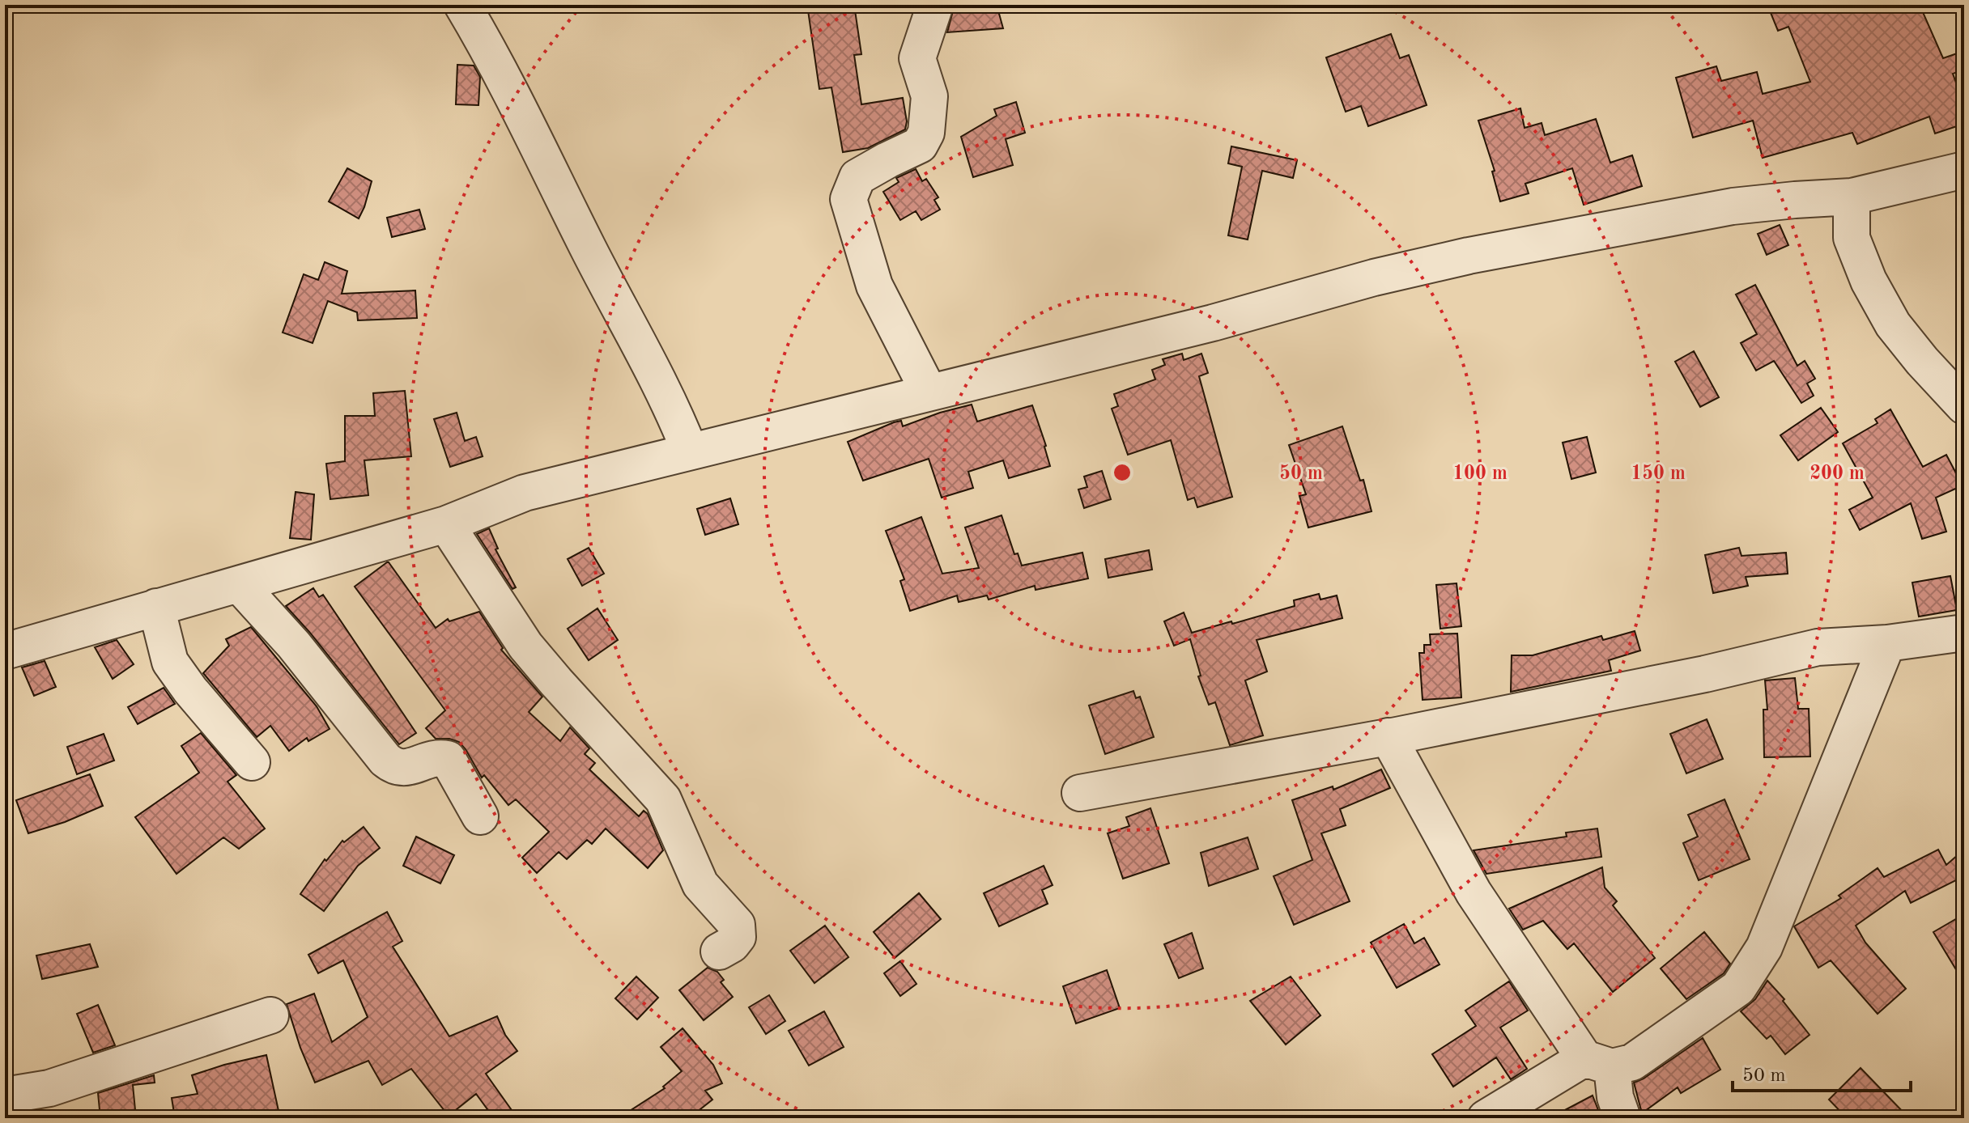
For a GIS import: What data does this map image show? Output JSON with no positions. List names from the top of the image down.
{
  "scale_bar": "50 m",
  "rings": [
    "50 m",
    "100 m",
    "150 m",
    "200 m"
  ]
}
